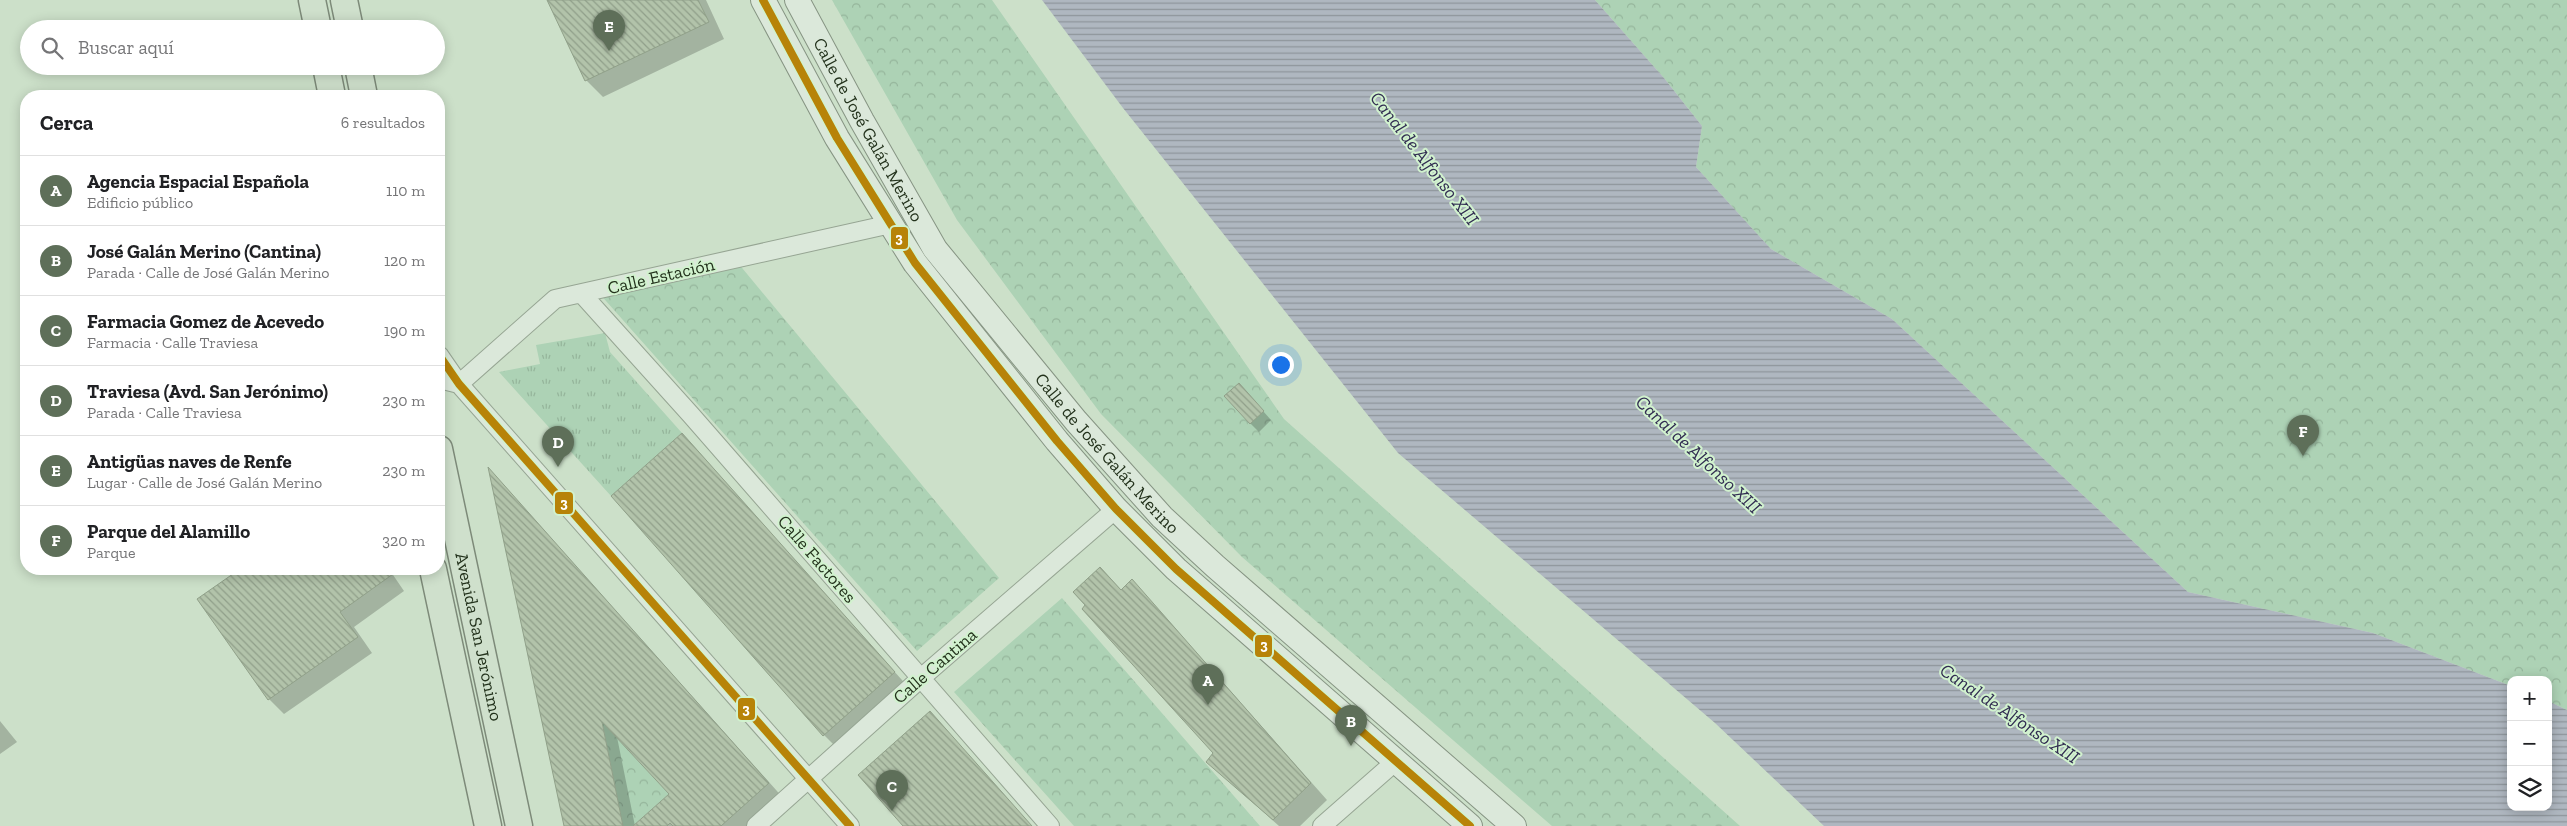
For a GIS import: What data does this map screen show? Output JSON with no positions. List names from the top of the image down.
{
  "streets": {
    "main road": ["Calle de José Galán Merino", "Avenida San Jerónimo"],
    "street": ["Calle Estación", "Calle Factores", "Calle Cantina"]
  },
  "crossings": [
    ["Calle de José Galán Merino", "Calle Estación"],
    ["Calle de José Galán Merino", "Calle Cantina"],
    ["Calle Estación", "Calle Factores"],
    ["Calle Factores", "Calle Cantina"]
  ],
  "water": ["Canal de Alfonso XIII"],
  "lines": ["transit line 3"],
  "page": {
    "pins": [
      "E",
      "F",
      "D",
      "A",
      "B",
      "C"
    ],
    "search": "Buscar aquí",
    "heading": ["Cerca", "6 resultados"],
    "list": [
      {
        "mark": "A",
        "name": "Agencia Espacial Española",
        "note": "Edificio público",
        "value": "110 m"
      },
      {
        "mark": "B",
        "name": "José Galán Merino (Cantina)",
        "note": "Parada · Calle de José Galán Merino",
        "value": "120 m"
      },
      {
        "mark": "C",
        "name": "Farmacia Gomez de Acevedo",
        "note": "Farmacia · Calle Traviesa",
        "value": "190 m"
      },
      {
        "mark": "D",
        "name": "Traviesa (Avd. San Jerónimo)",
        "note": "Parada · Calle Traviesa",
        "value": "230 m"
      },
      {
        "mark": "E",
        "name": "Antigüas naves de Renfe",
        "note": "Lugar · Calle de José Galán Merino",
        "value": "230 m"
      },
      {
        "mark": "F",
        "name": "Parque del Alamillo",
        "note": "Parque",
        "value": "320 m"
      }
    ],
    "map_buttons": ["+", "−"]
  }
}
